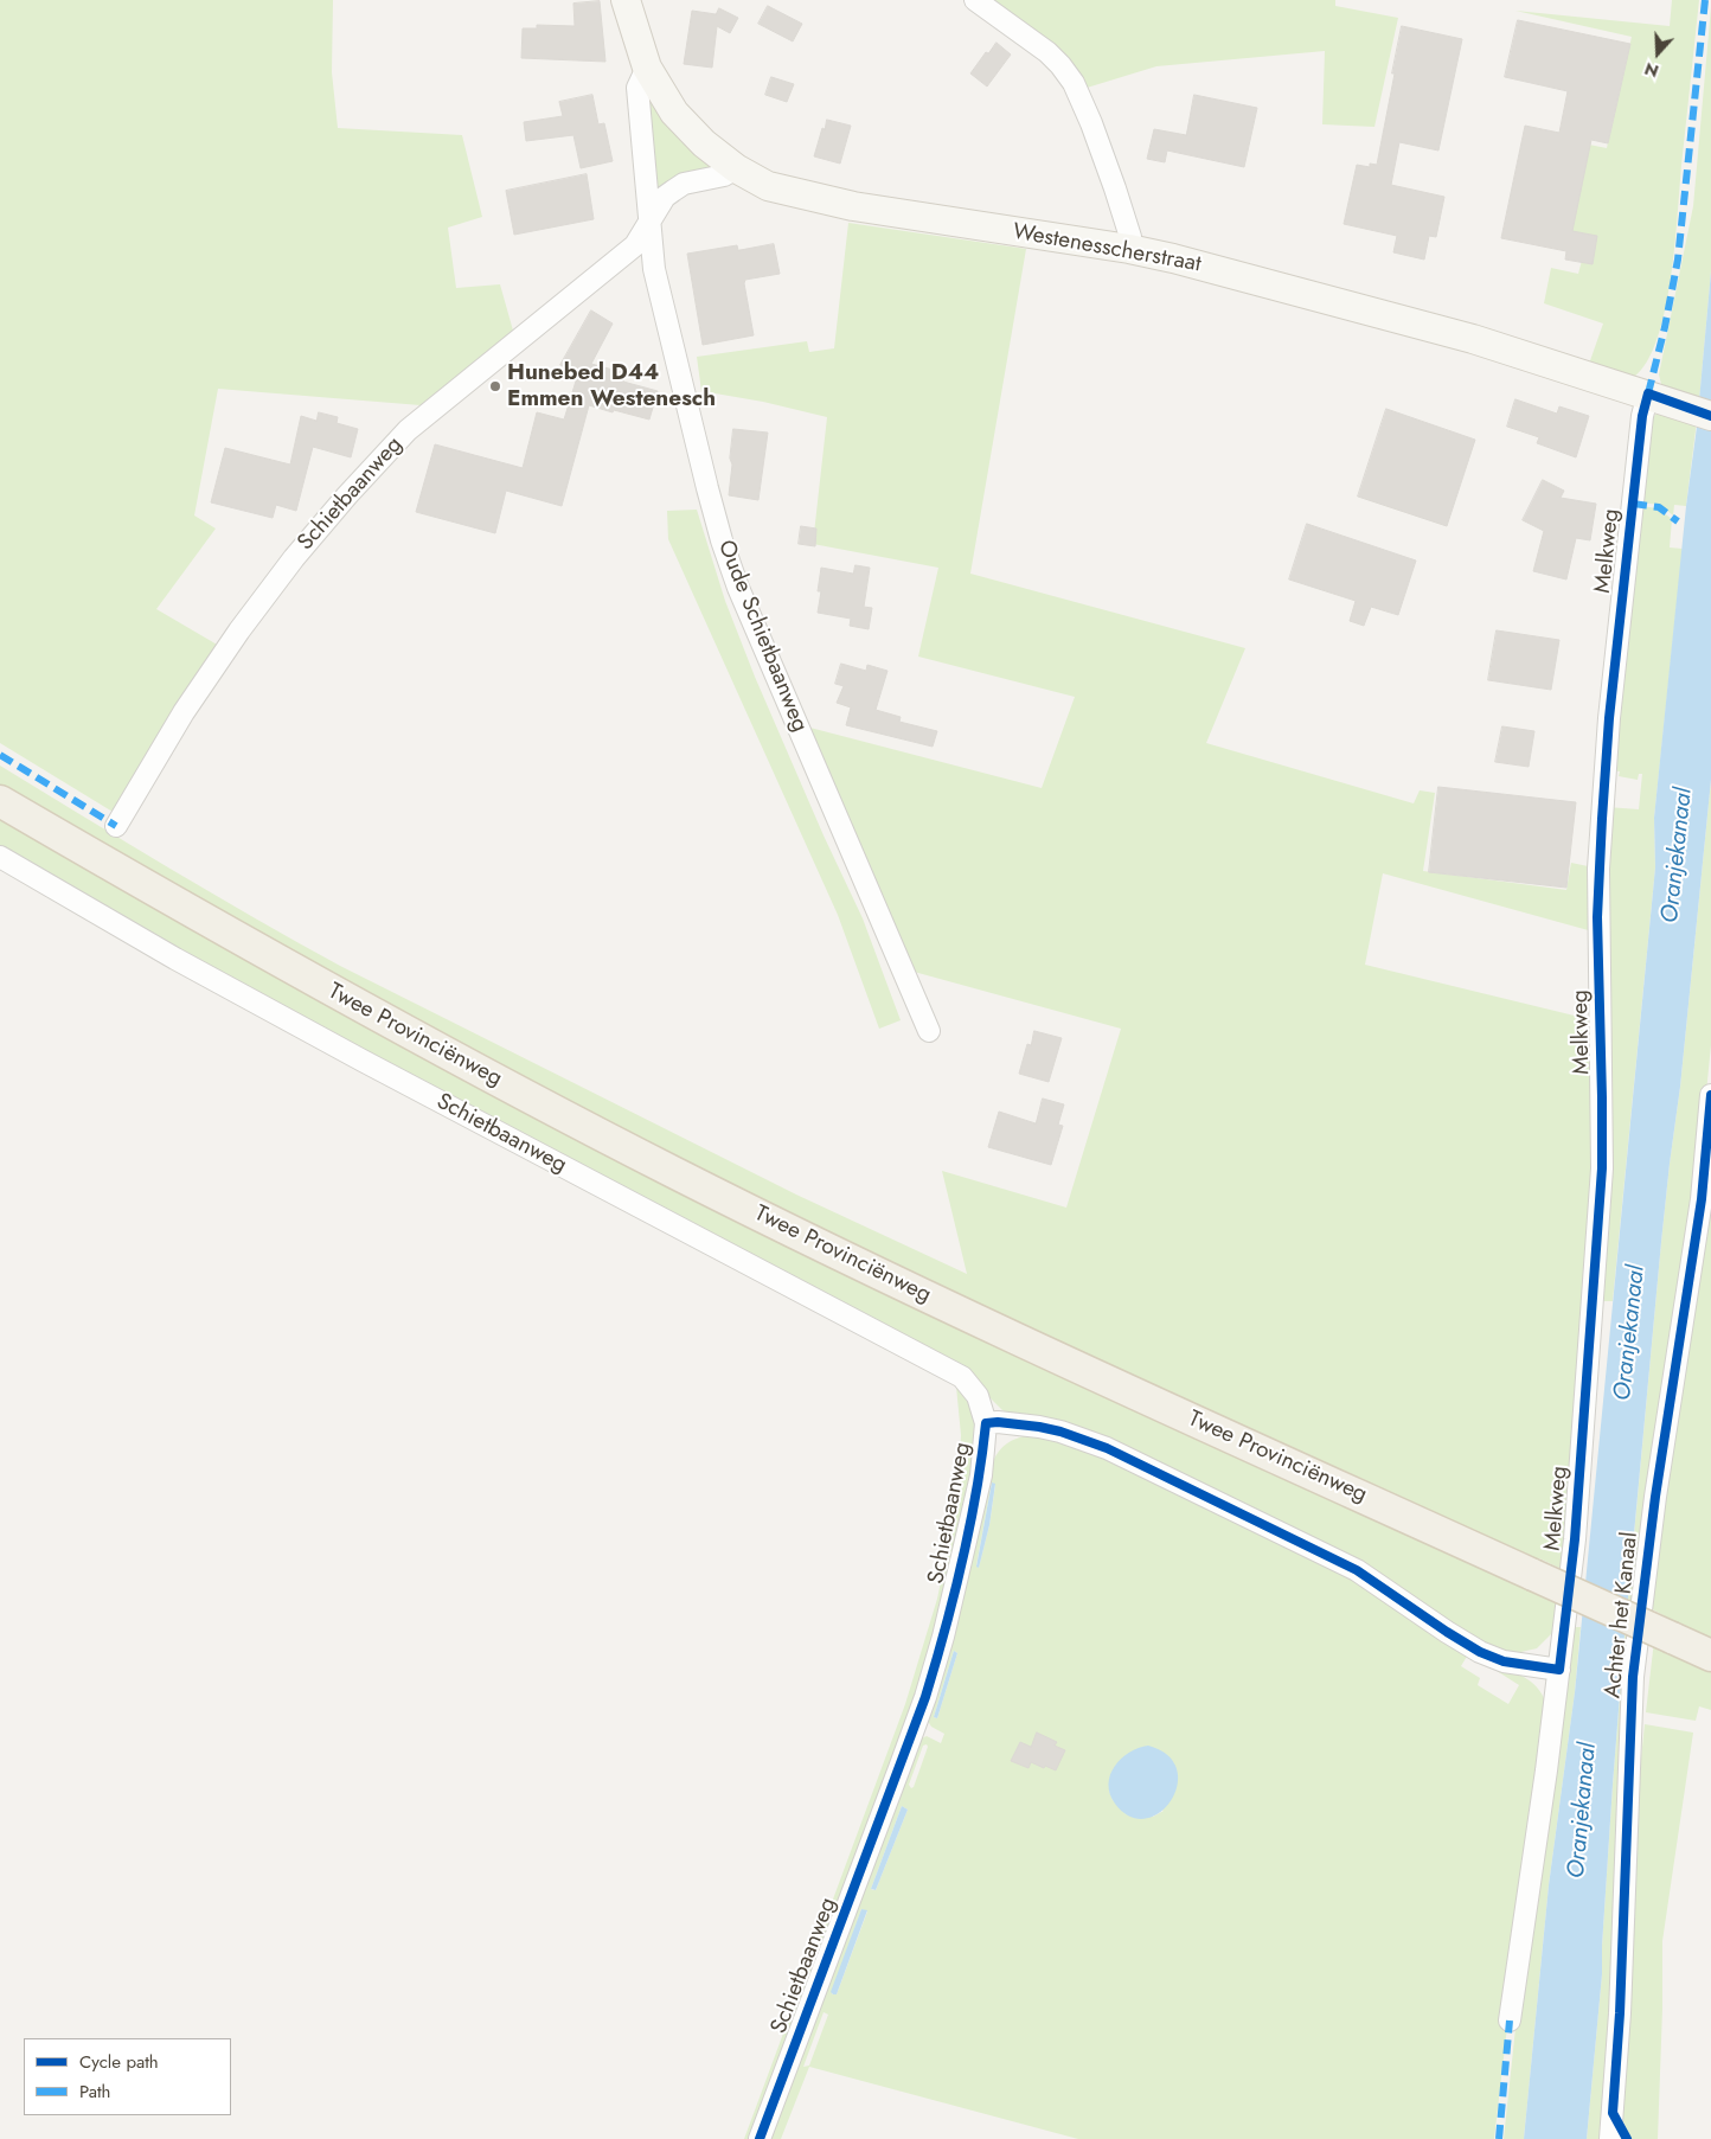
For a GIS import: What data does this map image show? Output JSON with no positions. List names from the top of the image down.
{
  "streets": {
    "main road": ["Twee Provinciënweg"],
    "street": [
      "Westenesscherstraat",
      "Schietbaanweg",
      "Melkweg",
      "Oude Schietbaanweg",
      "Achter het Kanaal"
    ]
  },
  "crossings": [
    ["Westenesscherstraat", "Melkweg"],
    ["Westenesscherstraat", "Oude Schietbaanweg"],
    ["Schietbaanweg", "Melkweg"],
    ["Schietbaanweg", "Oude Schietbaanweg"]
  ],
  "water": ["Oranjekanaal"],
  "places": ["Hunebed D44 Emmen Westenesch"],
  "legend": ["Cycle path", "Path"],
  "north": "bottom"
}
